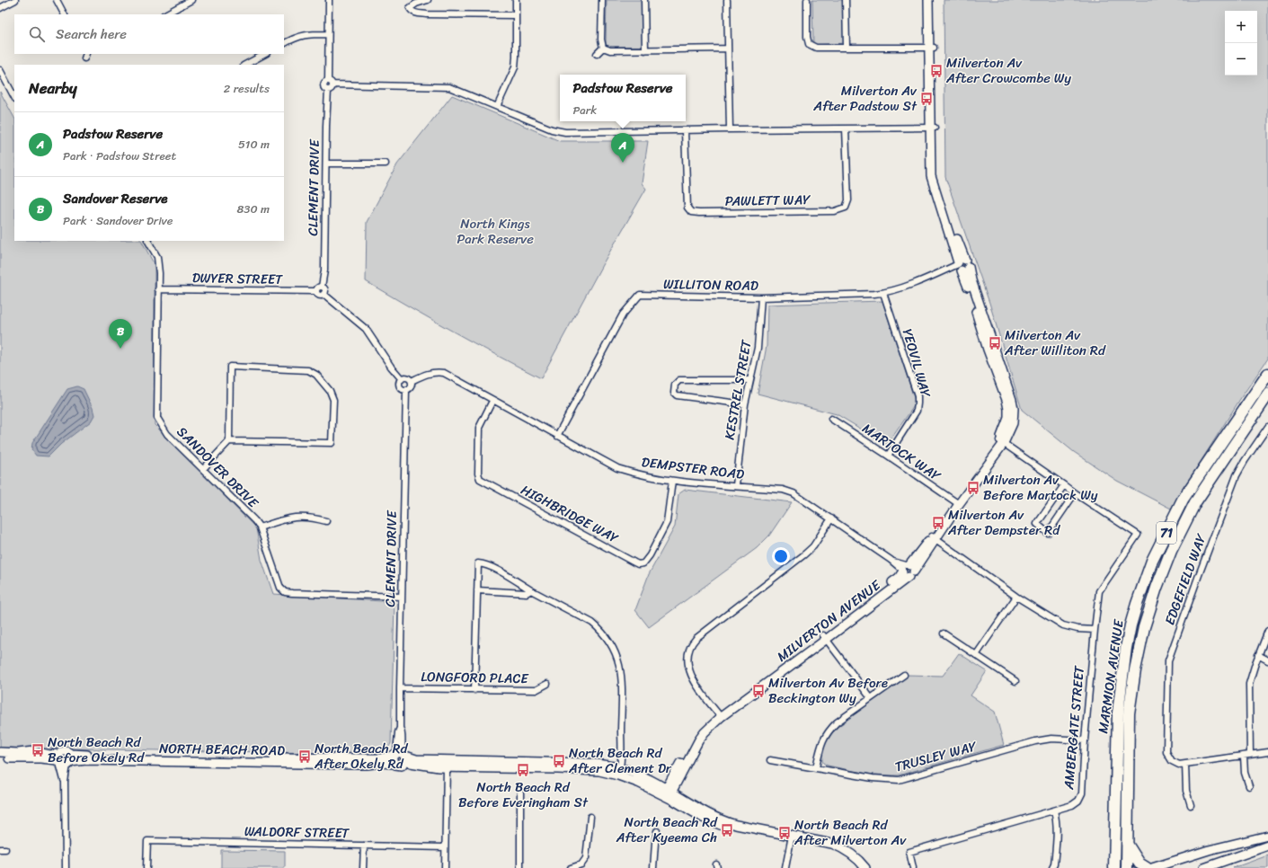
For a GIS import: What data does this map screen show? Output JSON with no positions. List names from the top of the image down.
{
  "streets": {
    "highway": ["71", "MARMION AVENUE"],
    "main road": ["MILVERTON AVENUE", "NORTH BEACH ROAD"],
    "street": [
      "CLEMENT DRIVE",
      "PAWLETT WAY",
      "DWYER STREET",
      "WILLITON ROAD",
      "YEOVIL WAY",
      "KESTREL STREET",
      "MARTOCK WAY",
      "SANDOVER DRIVE",
      "DEMPSTER ROAD",
      "HIGHBRIDGE WAY",
      "EDGEFIELD WAY",
      "LONGFORD PLACE",
      "AMBERGATE STREET",
      "TRUSLEY WAY",
      "WALDORF STREET"
    ]
  },
  "crossings": [
    ["CLEMENT DRIVE", "DWYER STREET"],
    ["CLEMENT DRIVE", "SANDOVER DRIVE"],
    ["CLEMENT DRIVE", "DEMPSTER ROAD"],
    ["CLEMENT DRIVE", "LONGFORD PLACE"],
    ["CLEMENT DRIVE", "NORTH BEACH ROAD"],
    ["DWYER STREET", "SANDOVER DRIVE"],
    ["WILLITON ROAD", "YEOVIL WAY"],
    ["WILLITON ROAD", "KESTREL STREET"],
    ["WILLITON ROAD", "DEMPSTER ROAD"],
    ["WILLITON ROAD", "MILVERTON AVENUE"],
    ["YEOVIL WAY", "MARTOCK WAY"],
    ["KESTREL STREET", "DEMPSTER ROAD"],
    ["MARTOCK WAY", "MILVERTON AVENUE"],
    ["DEMPSTER ROAD", "HIGHBRIDGE WAY"],
    ["DEMPSTER ROAD", "MILVERTON AVENUE"],
    ["MILVERTON AVENUE", "NORTH BEACH ROAD"],
    ["AMBERGATE STREET", "TRUSLEY WAY"]
  ],
  "parks": ["North Kings Park Reserve"],
  "places": {
    "bus stop": [
      "Milverton Av After Crowcombe Wy",
      "Milverton Av After Padstow St",
      "Milverton Av After Williton Rd",
      "Milverton Av Before Martock Wy",
      "Milverton Av After Dempster Rd",
      "Milverton Av Before Beckington Wy",
      "North Beach Rd Before Okely Rd",
      "North Beach Rd After Okely Rd",
      "North Beach Rd After Clement Dr",
      "North Beach Rd Before Everingham St",
      "North Beach Rd After Kyeema Ch",
      "North Beach Rd After Milverton Av"
    ]
  },
  "page": {
    "map_buttons": ["+", "−"],
    "search": "Search here",
    "heading": ["Nearby", "2 results"],
    "popup": ["Padstow Reserve", "Park"],
    "list": [
      {
        "mark": "A",
        "name": "Padstow Reserve",
        "note": "Park · Padstow Street",
        "value": "510 m"
      },
      {
        "mark": "B",
        "name": "Sandover Reserve",
        "note": "Park · Sandover Drive",
        "value": "830 m"
      }
    ],
    "pins": ["A", "B"]
  }
}
